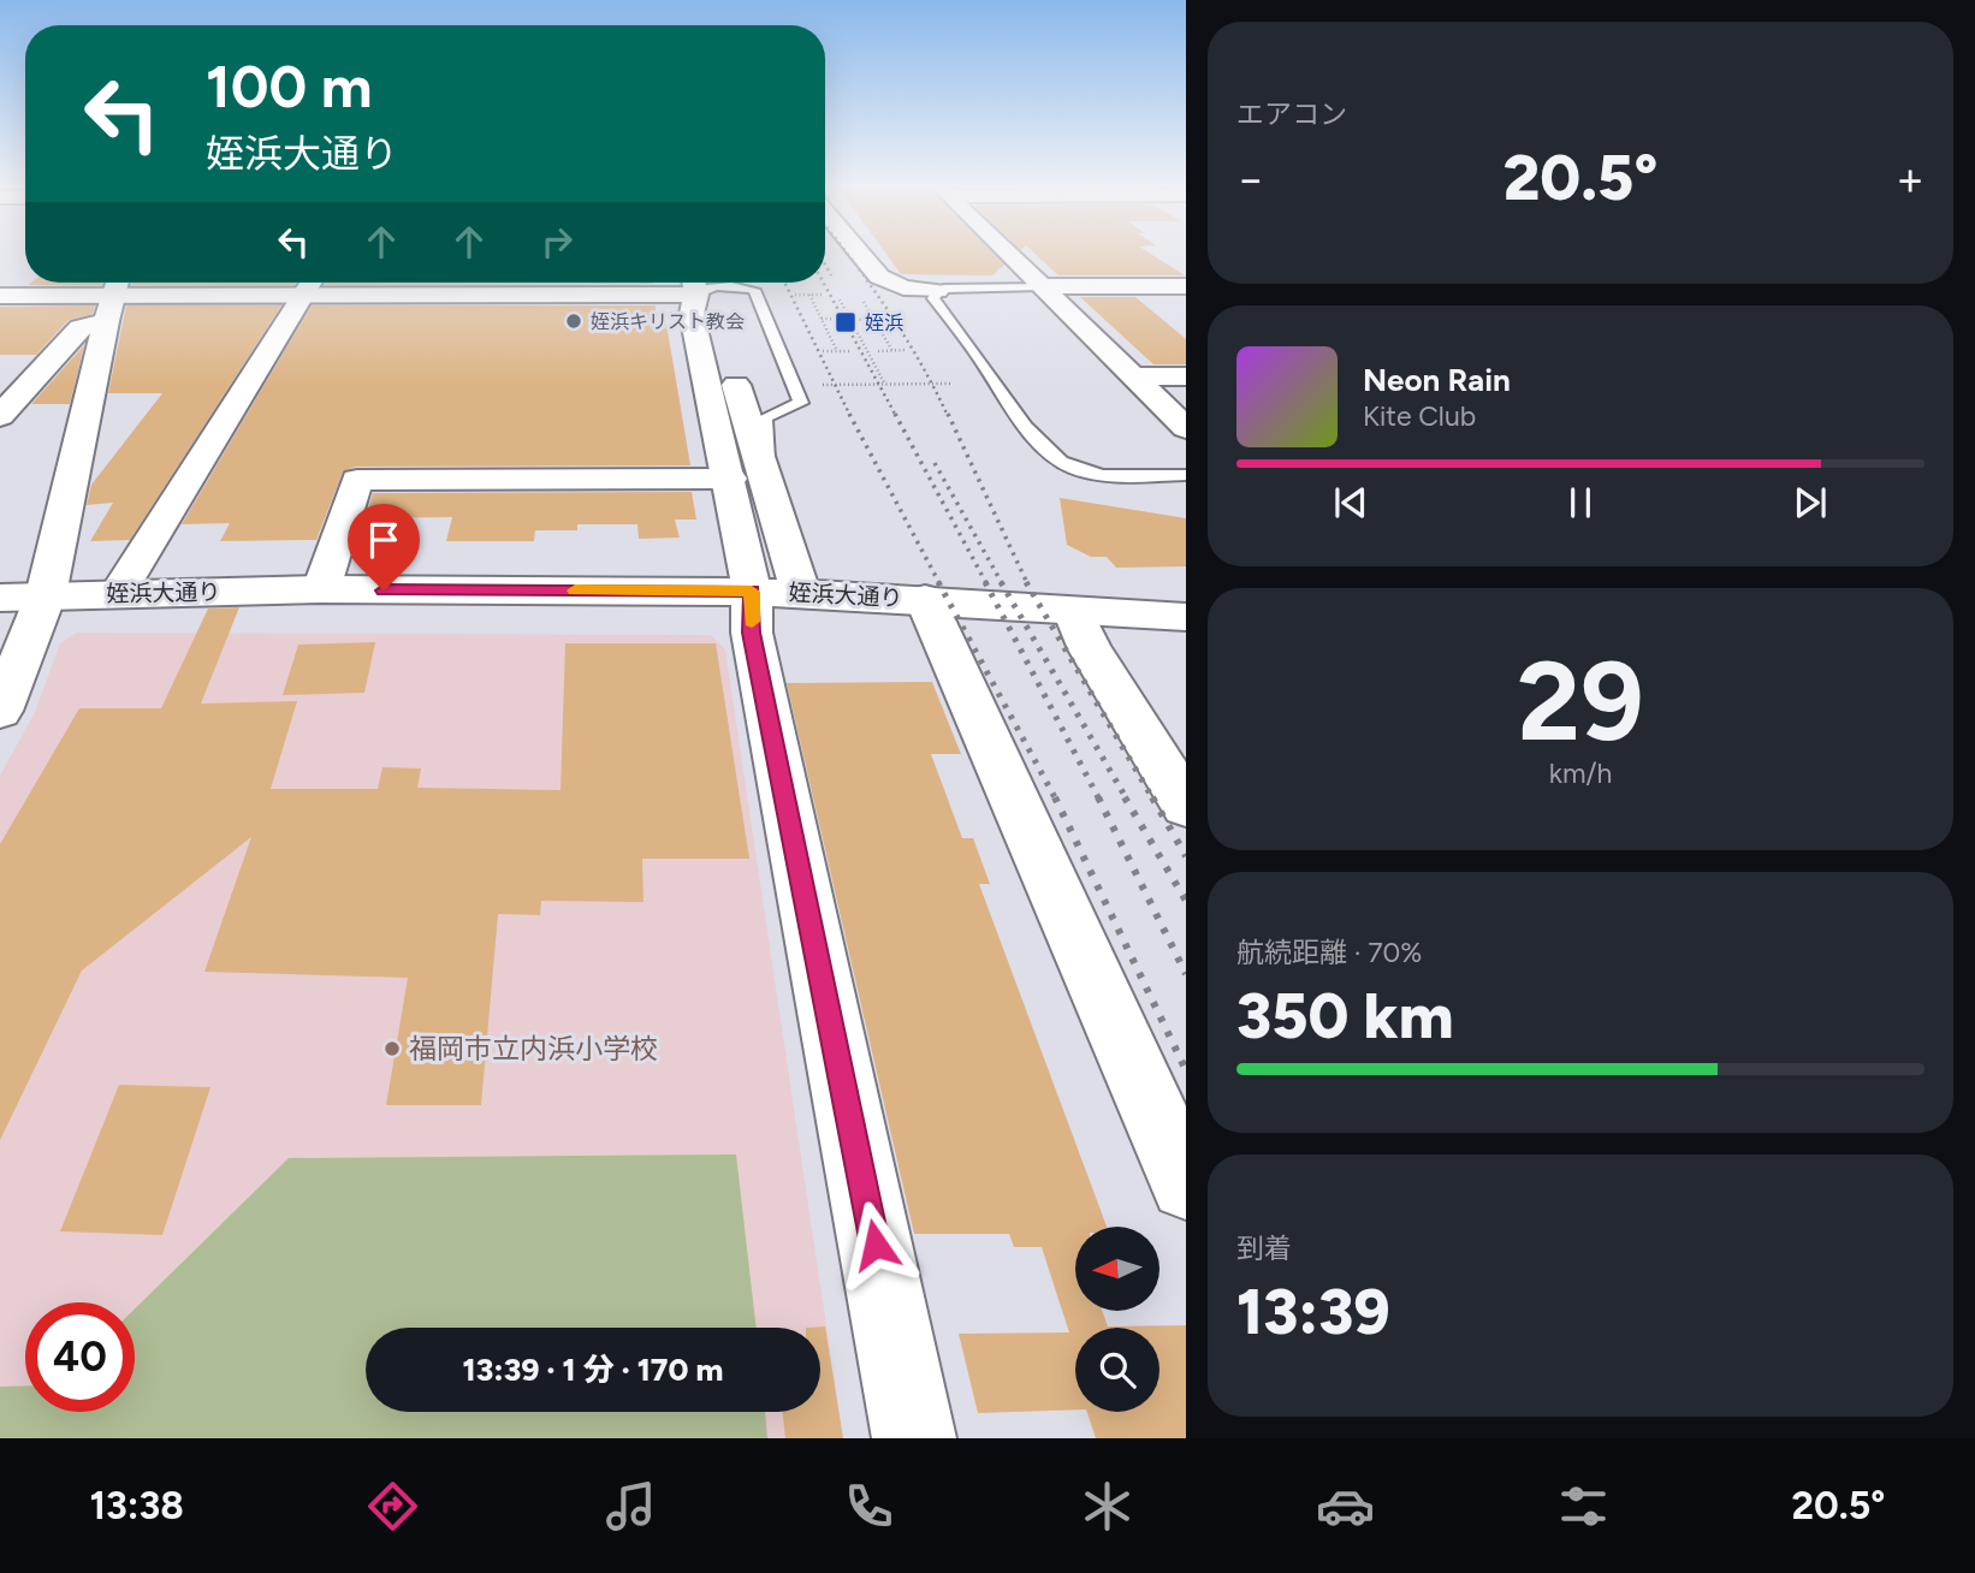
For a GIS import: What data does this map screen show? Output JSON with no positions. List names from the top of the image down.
{
  "streets": {
    "street": ["姪浜大通り"]
  },
  "places": {
    "other": ["姪浜キリスト教会", "福岡市立内浜小学校"],
    "transit": ["姪浜"]
  },
  "north": "left",
  "page": {
    "tile": [
      "エアコン",
      ["29", "km/h"],
      ["航続距離 · 70%", "350 km"],
      ["到着", "13:39"]
    ],
    "turn": ["100 m", "姪浜大通り"],
    "heat": ["−", "20.5°", "+"],
    "song": ["Neon Rain", "Kite Club"],
    "limit": "40",
    "trip": "13:39 · 1 分 · 170 m",
    "tabs": ["13:38", "20.5°"]
  }
}
